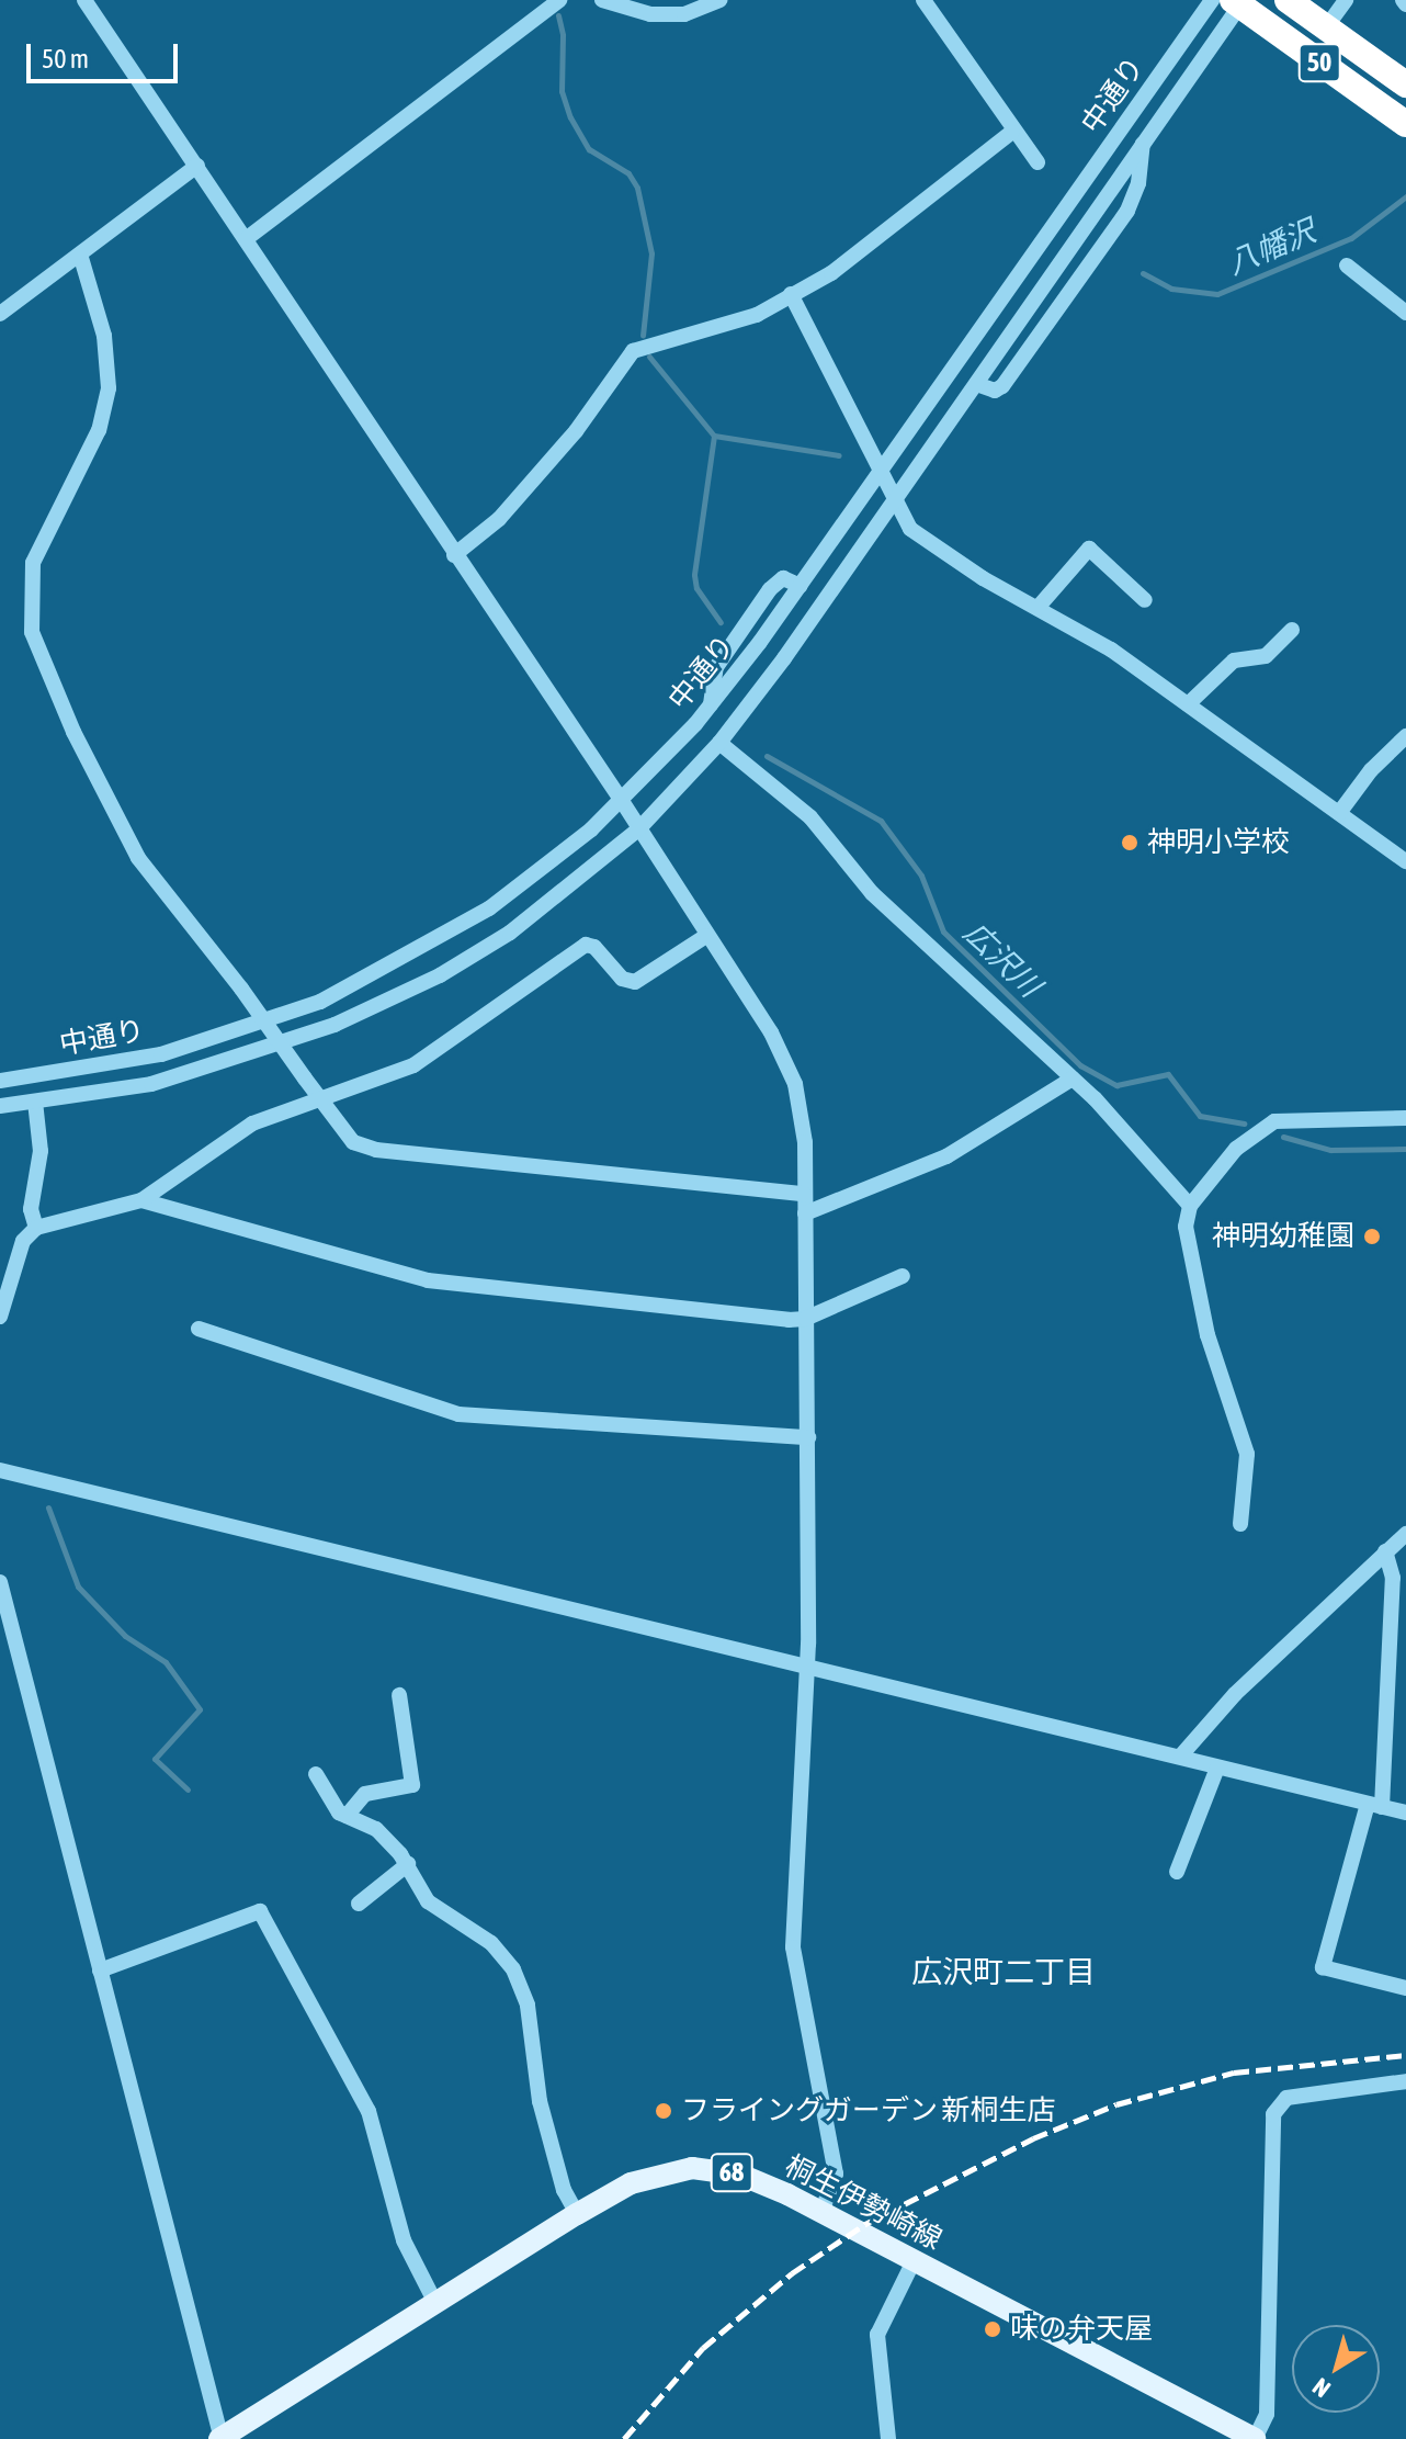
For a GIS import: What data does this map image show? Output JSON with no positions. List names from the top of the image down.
{
  "streets": {
    "highway": ["50"],
    "main road": ["68", "桐生伊勢崎線"],
    "street": ["中通り"]
  },
  "crossings": [
    ["50", "中通り"]
  ],
  "districts": ["広沢町二丁目"],
  "water": ["八幡沢", "広沢川"],
  "places": [
    "神明小学校",
    "神明幼稚園",
    "フライングガーデン 新桐生店",
    "味の弁天屋"
  ],
  "scale_bar": "50 m",
  "north": "bottom left"
}
